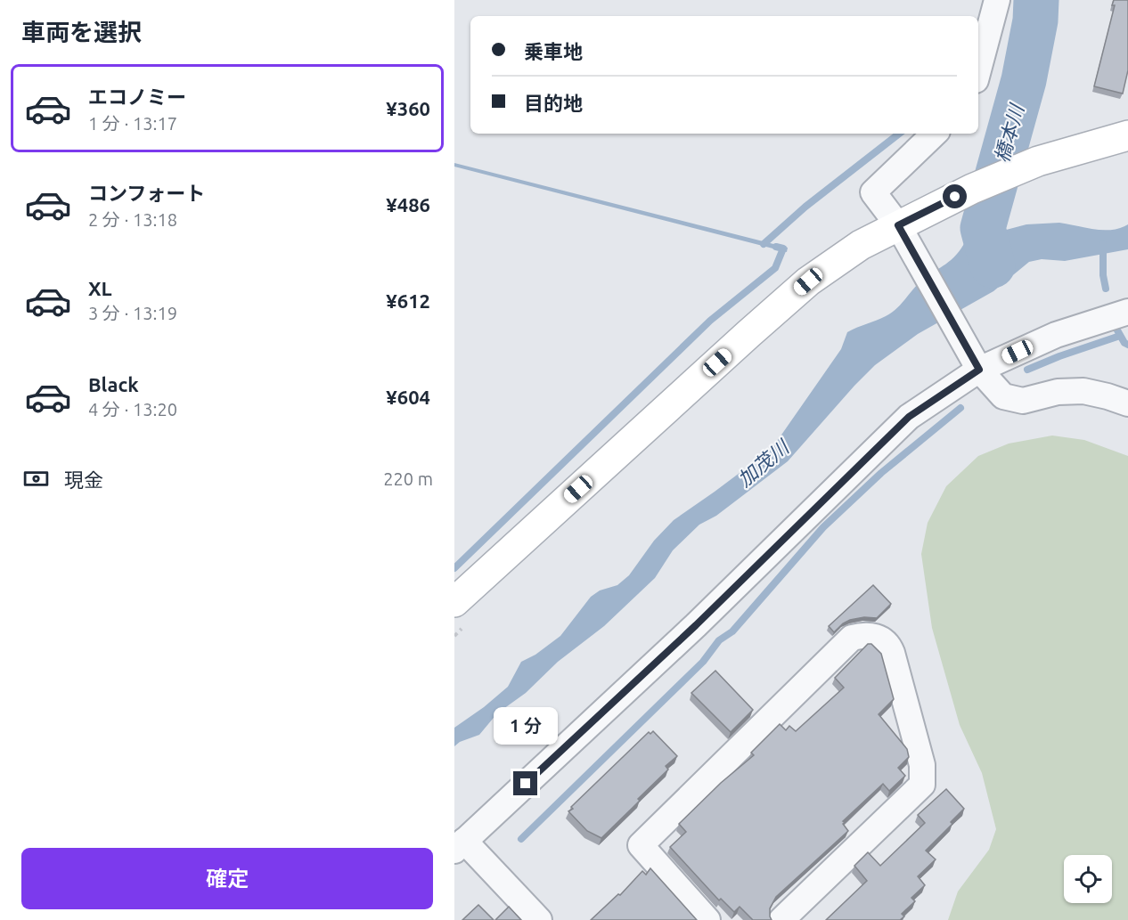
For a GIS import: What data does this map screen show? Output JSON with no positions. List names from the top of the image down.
{
  "water": ["橋本川", "加茂川"],
  "page": {
    "heading": "車両を選択",
    "banner": ["乗車地", "目的地"],
    "list": [
      {
        "name": "エコノミー",
        "note": "1 分 · 13:17",
        "value": "¥360"
      },
      {
        "name": "コンフォート",
        "note": "2 分 · 13:18",
        "value": "¥486"
      },
      {
        "name": "XL",
        "note": "3 分 · 13:19",
        "value": "¥612"
      },
      {
        "name": "Black",
        "note": "4 分 · 13:20",
        "value": "¥604"
      }
    ],
    "pay": ["現金", "220 m"],
    "bubble": "1 分",
    "buttons": "確定"
  }
}
